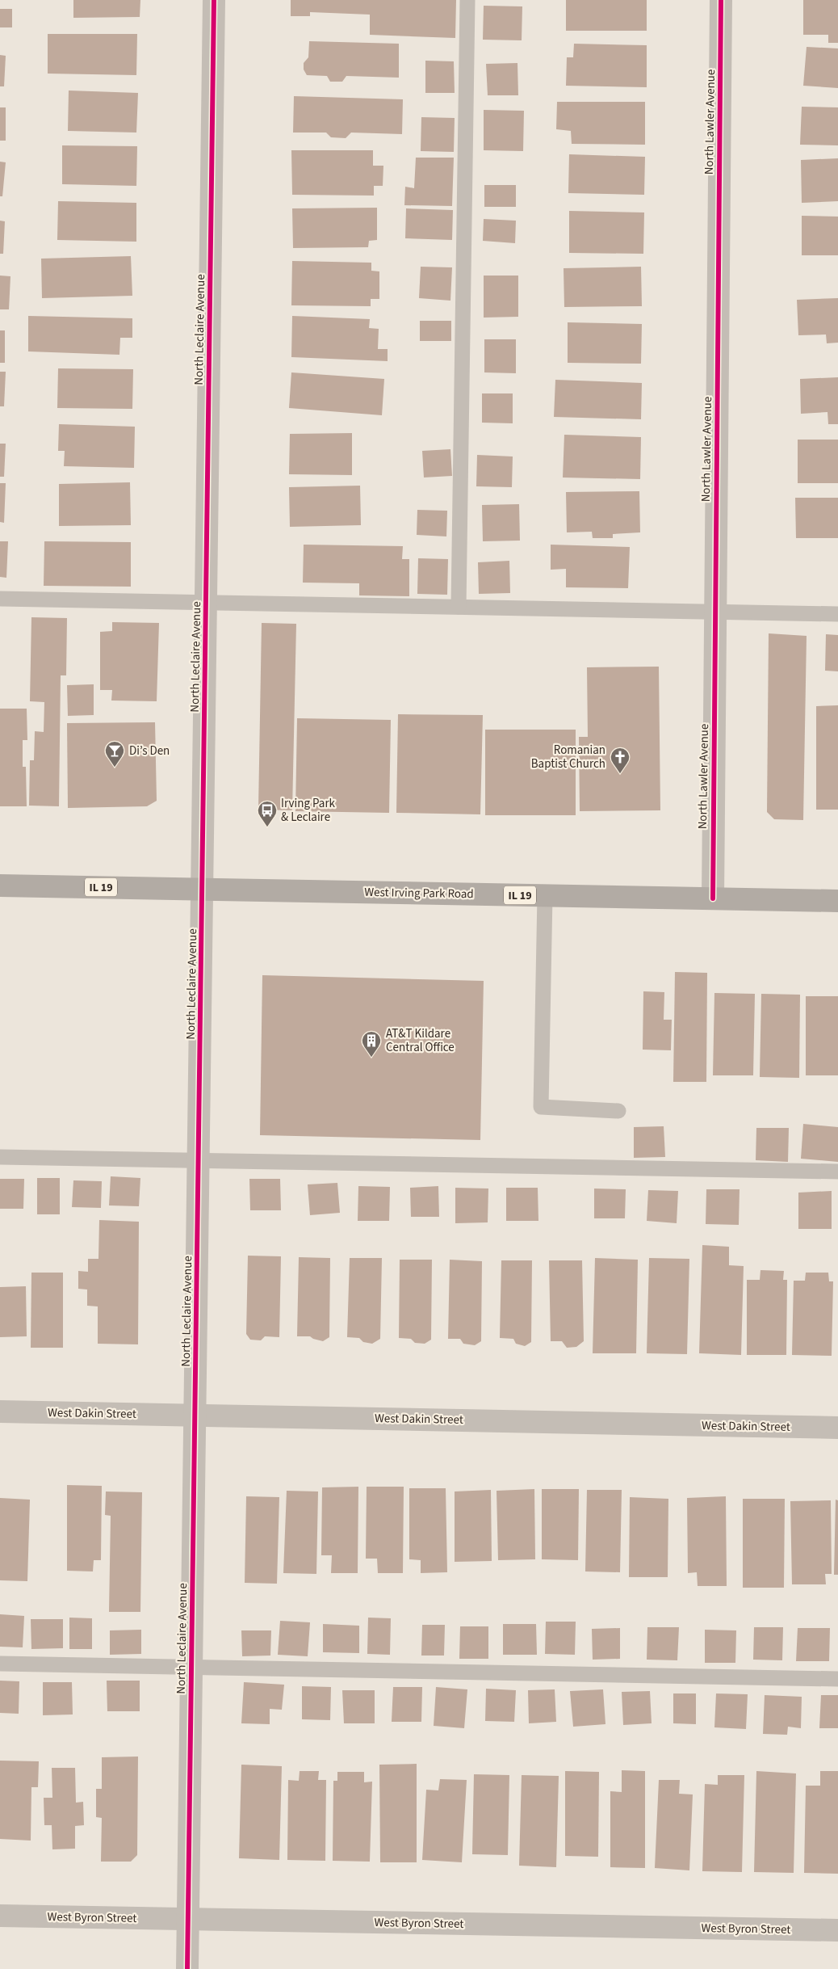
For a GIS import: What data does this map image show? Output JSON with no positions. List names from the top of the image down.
{
  "streets": {
    "main road": ["IL 19", "West Irving Park Road"],
    "street": [
      "North Lawler Avenue",
      "North Leclaire Avenue",
      "West Dakin Street",
      "West Byron Street"
    ]
  },
  "crossings": [
    ["North Lawler Avenue", "West Irving Park Road"],
    ["North Leclaire Avenue", "West Irving Park Road"],
    ["North Leclaire Avenue", "West Dakin Street"],
    ["North Leclaire Avenue", "West Byron Street"]
  ],
  "places": {
    "bar": ["Di’s Den"],
    "church": ["Romanian Baptist Church"],
    "bus stop": ["Irving Park & Leclaire"],
    "building": ["AT&T Kildare Central Office"]
  }
}
